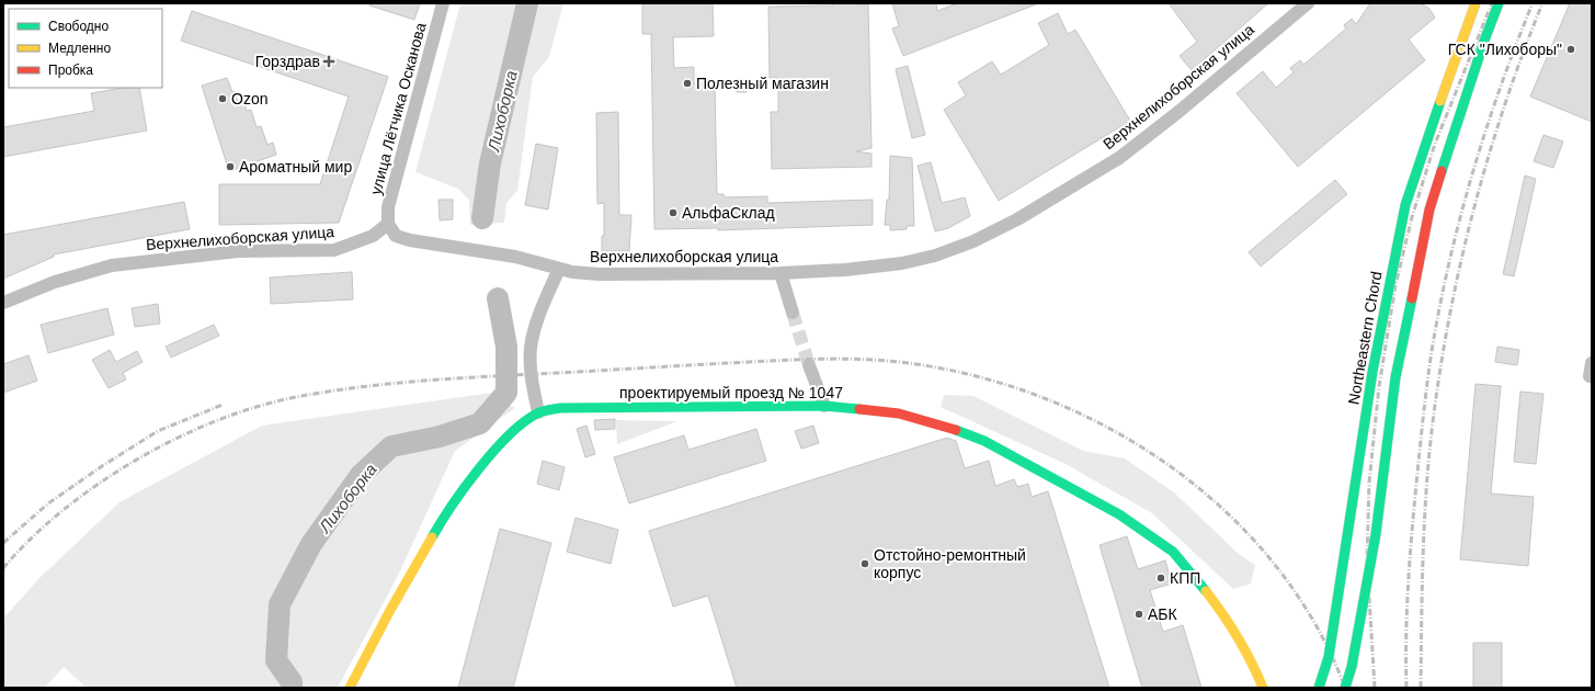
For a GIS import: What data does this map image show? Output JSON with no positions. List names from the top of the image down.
{
  "streets": {
    "main road": ["Northeastern Chord", "проектируемый проезд № 1047"],
    "street": ["Верхнелихоборская улица", "улица Лётчика Осканова"]
  },
  "crossings": [
    ["Верхнелихоборская улица", "улица Лётчика Осканова"]
  ],
  "water": ["Лихоборка"],
  "places": {
    "other": [
      "ГСК \"Лихоборы\"",
      "Полезный магазин",
      "Ozon",
      "Ароматный мир",
      "АльфаСклад",
      "Отстойно-ремонтный корпус",
      "КПП",
      "АБК"
    ],
    "health": ["Горздрав"]
  },
  "legend": ["Свободно", "Медленно", "Пробка"]
}
